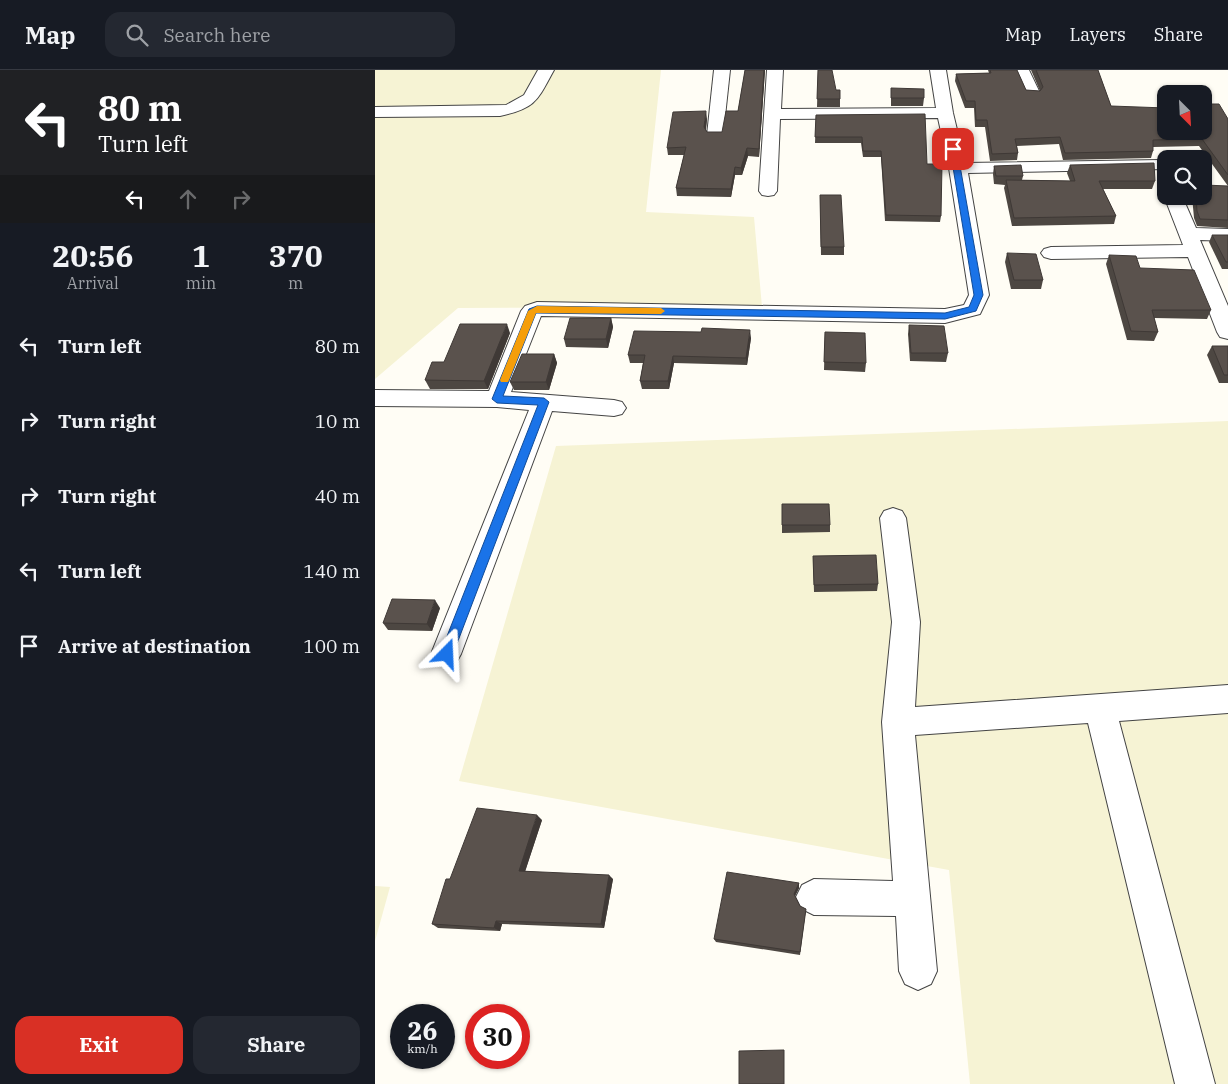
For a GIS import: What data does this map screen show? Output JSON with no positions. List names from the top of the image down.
{
  "north": "bottom right",
  "page": {
    "header": "Map",
    "search": "Search here",
    "nav": ["Map", "Layers", "Share"],
    "turn": ["80 m", "Turn left"],
    "eta": [
      "20:56",
      "Arrival",
      "1",
      "min",
      "370",
      "m"
    ],
    "list": [
      {
        "name": "Turn left",
        "value": "80 m"
      },
      {
        "name": "Turn right",
        "value": "10 m"
      },
      {
        "name": "Turn right",
        "value": "40 m"
      },
      {
        "name": "Turn left",
        "value": "140 m"
      },
      {
        "name": "Arrive at destination",
        "value": "100 m"
      }
    ],
    "speed": "26 km/h",
    "limit": "30",
    "buttons": ["Exit", "Share"]
  }
}
